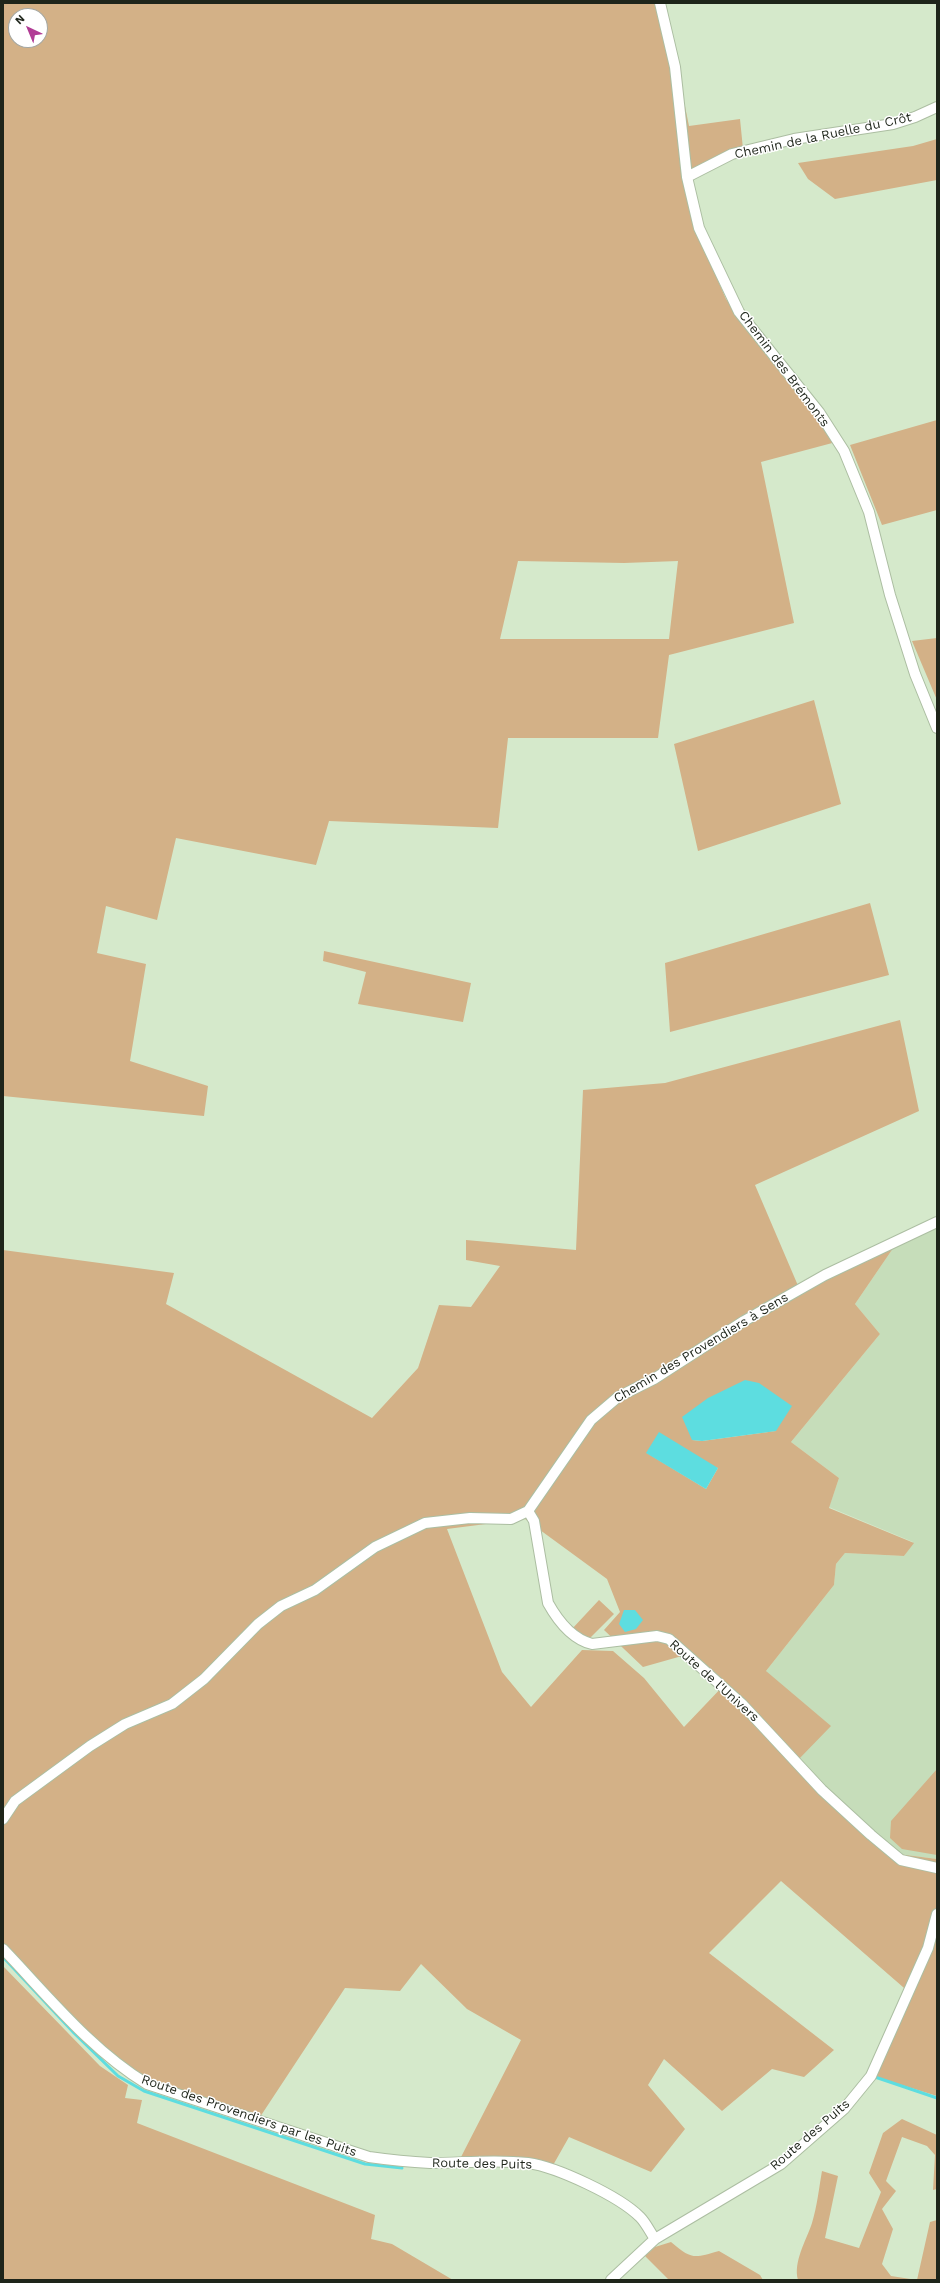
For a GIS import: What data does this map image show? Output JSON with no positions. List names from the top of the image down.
{
  "streets": {
    "street": [
      "Chemin de la Ruelle du Crôt",
      "Chemin des Brémonts",
      "Chemin des Provendiers à Sens",
      "Route de l'Univers",
      "Route des Provendiers par les Puits",
      "Route des Puits"
    ]
  },
  "crossings": [
    ["Chemin de la Ruelle du Crôt", "Chemin des Brémonts"],
    ["Chemin des Provendiers à Sens", "Route de l'Univers"],
    ["Route des Provendiers par les Puits", "Route des Puits"]
  ],
  "north": "top left"
}
